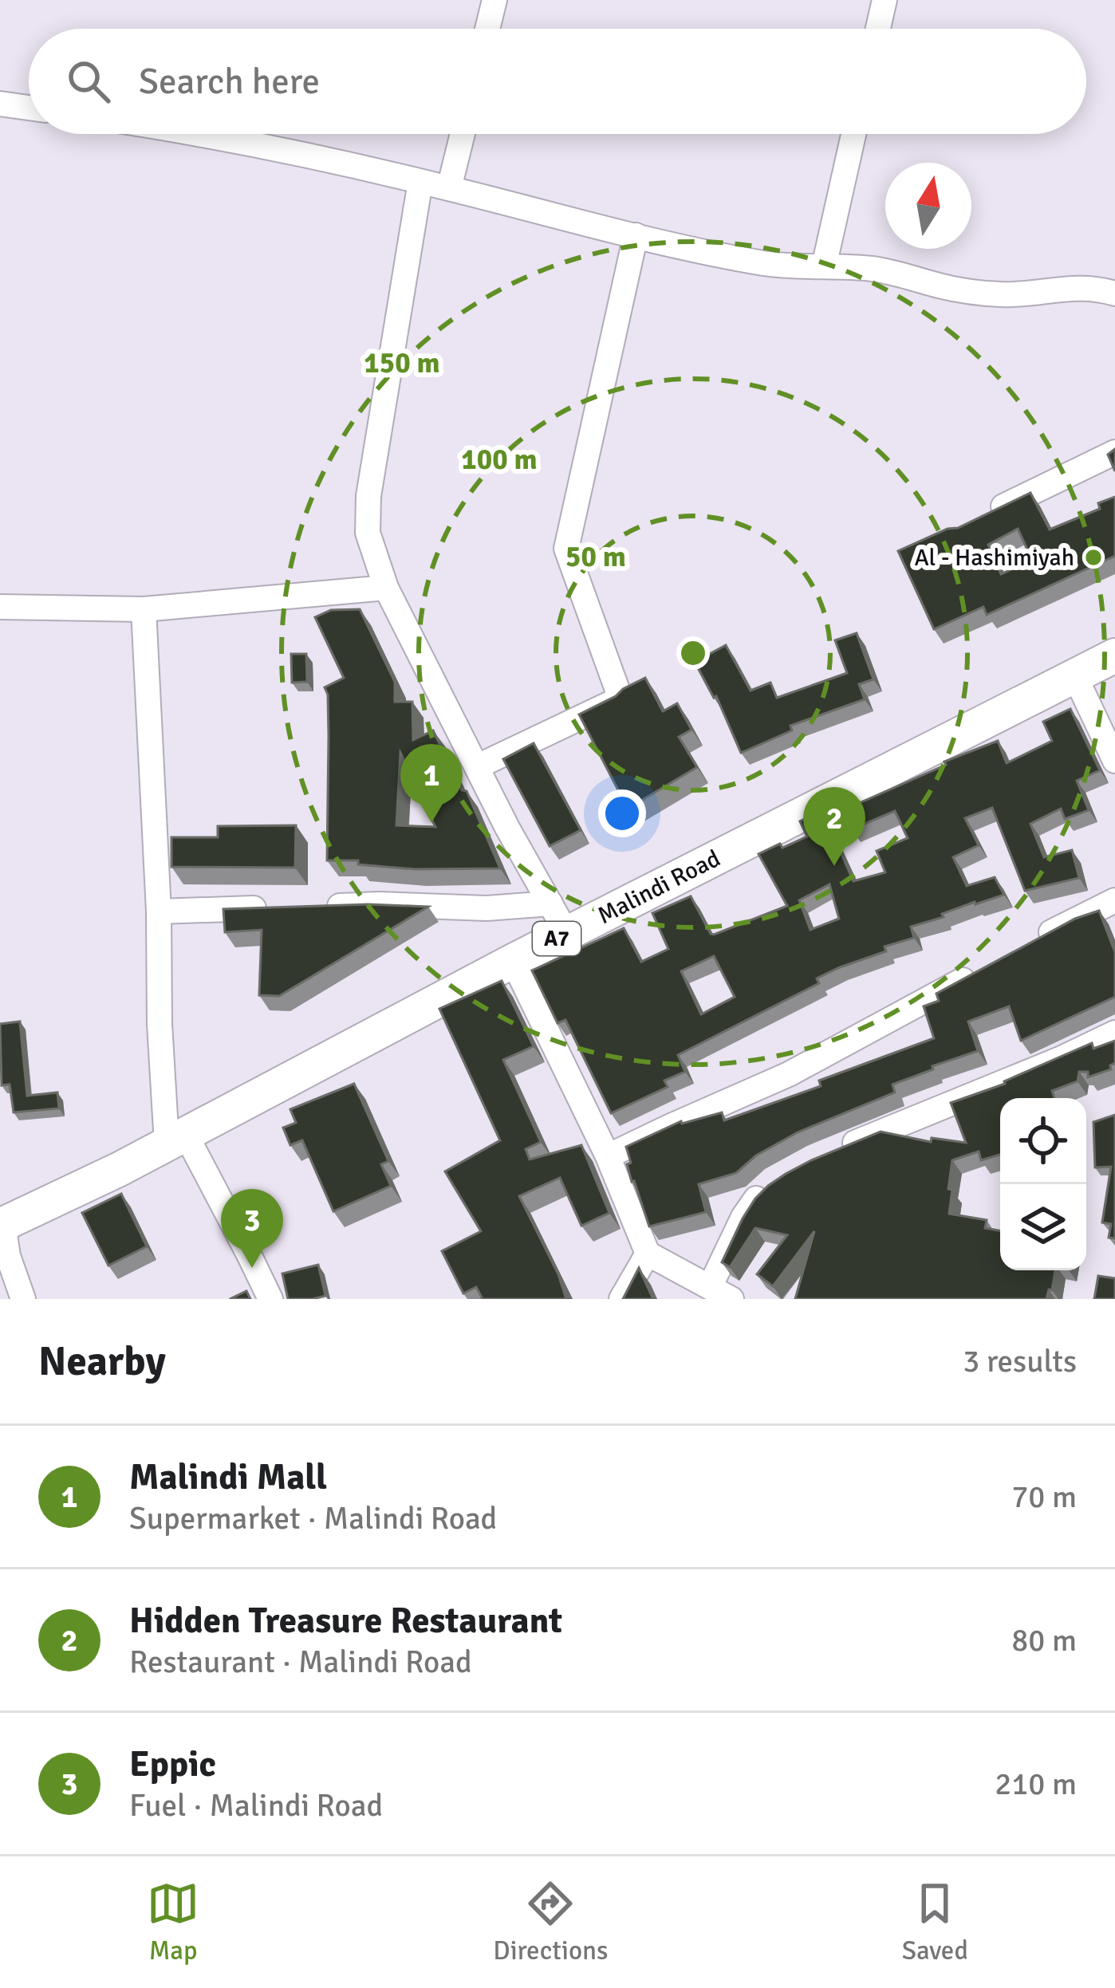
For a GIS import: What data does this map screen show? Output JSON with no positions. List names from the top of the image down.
{
  "streets": {
    "highway": ["Malindi Road", "A7"]
  },
  "places": ["Al - Hashimiyah"],
  "north": "top",
  "page": {
    "search": "Search here",
    "pins": ["1", "2", "3"],
    "heading": ["Nearby", "3 results"],
    "list": [
      {
        "mark": "1",
        "name": "Malindi Mall",
        "note": "Supermarket · Malindi Road",
        "value": "70 m"
      },
      {
        "mark": "2",
        "name": "Hidden Treasure Restaurant",
        "note": "Restaurant · Malindi Road",
        "value": "80 m"
      },
      {
        "mark": "3",
        "name": "Eppic",
        "note": "Fuel · Malindi Road",
        "value": "210 m"
      }
    ],
    "nav": ["Map", "Directions", "Saved"]
  },
  "rings": ["150 m", "100 m", "50 m"]
}
